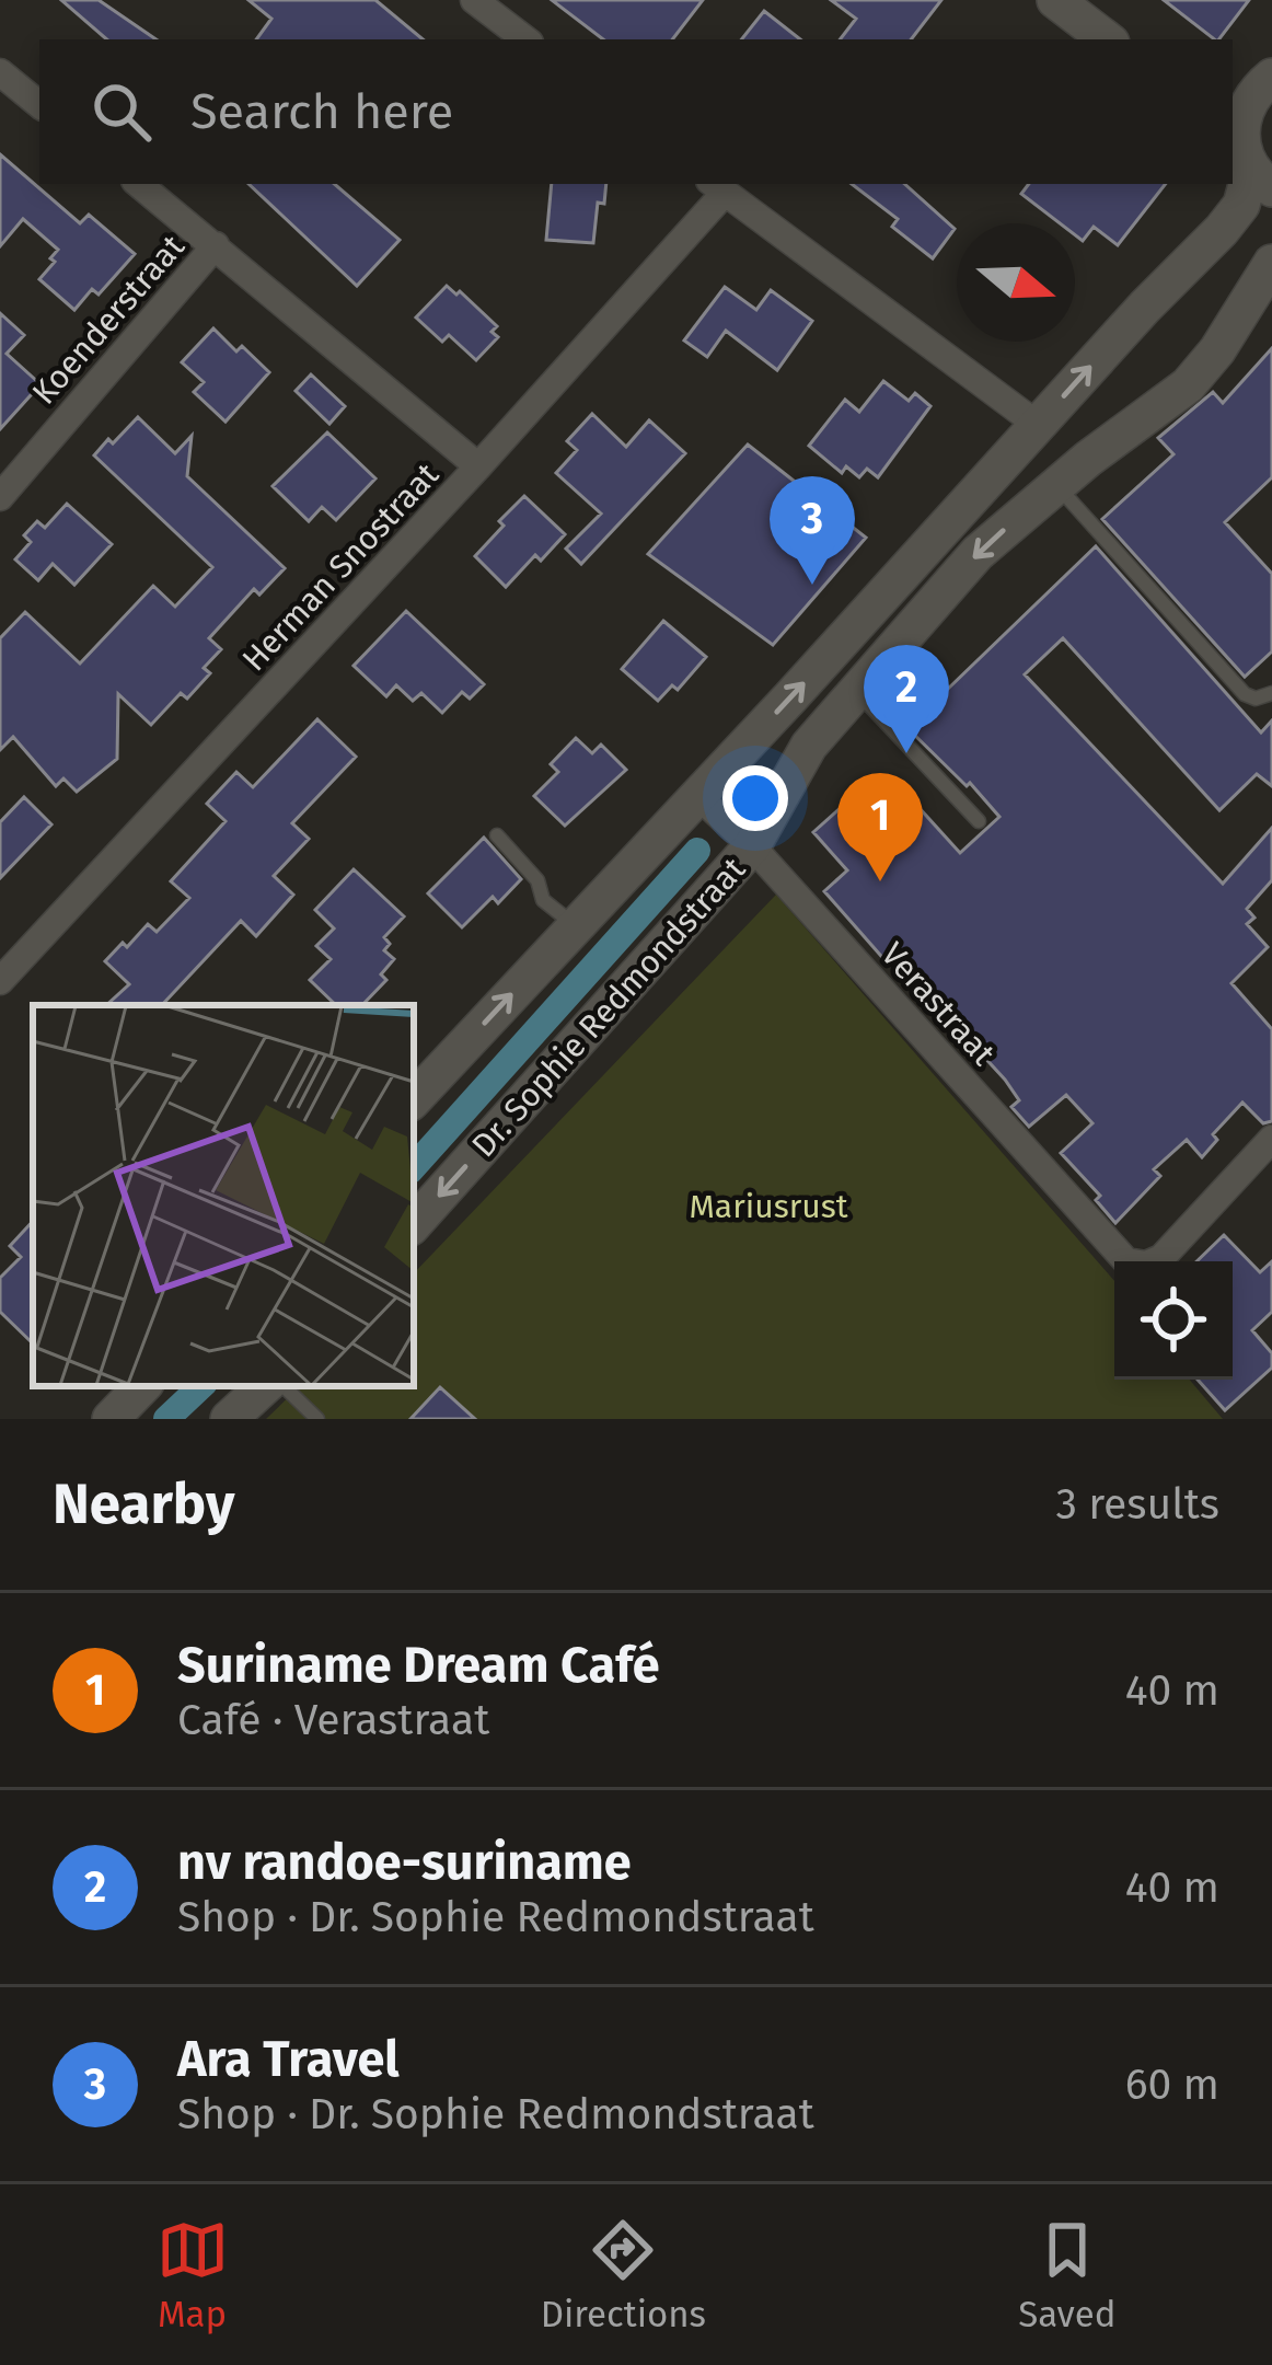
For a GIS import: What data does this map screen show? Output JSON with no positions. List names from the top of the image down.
{
  "streets": {
    "street": [
      "Koenderstraat",
      "Herman Snostraat",
      "Verastraat",
      "Dr. Sophie Redmondstraat"
    ]
  },
  "crossings": [
    ["Verastraat", "Dr. Sophie Redmondstraat"]
  ],
  "parks": ["Mariusrust"],
  "north": "right",
  "page": {
    "search": "Search here",
    "pins": ["3", "2", "1"],
    "heading": ["Nearby", "3 results"],
    "list": [
      {
        "mark": "1",
        "name": "Suriname Dream Café",
        "note": "Café · Verastraat",
        "value": "40 m"
      },
      {
        "mark": "2",
        "name": "nv randoe-suriname",
        "note": "Shop · Dr. Sophie Redmondstraat",
        "value": "40 m"
      },
      {
        "mark": "3",
        "name": "Ara Travel",
        "note": "Shop · Dr. Sophie Redmondstraat",
        "value": "60 m"
      }
    ],
    "nav": ["Map", "Directions", "Saved"]
  }
}
